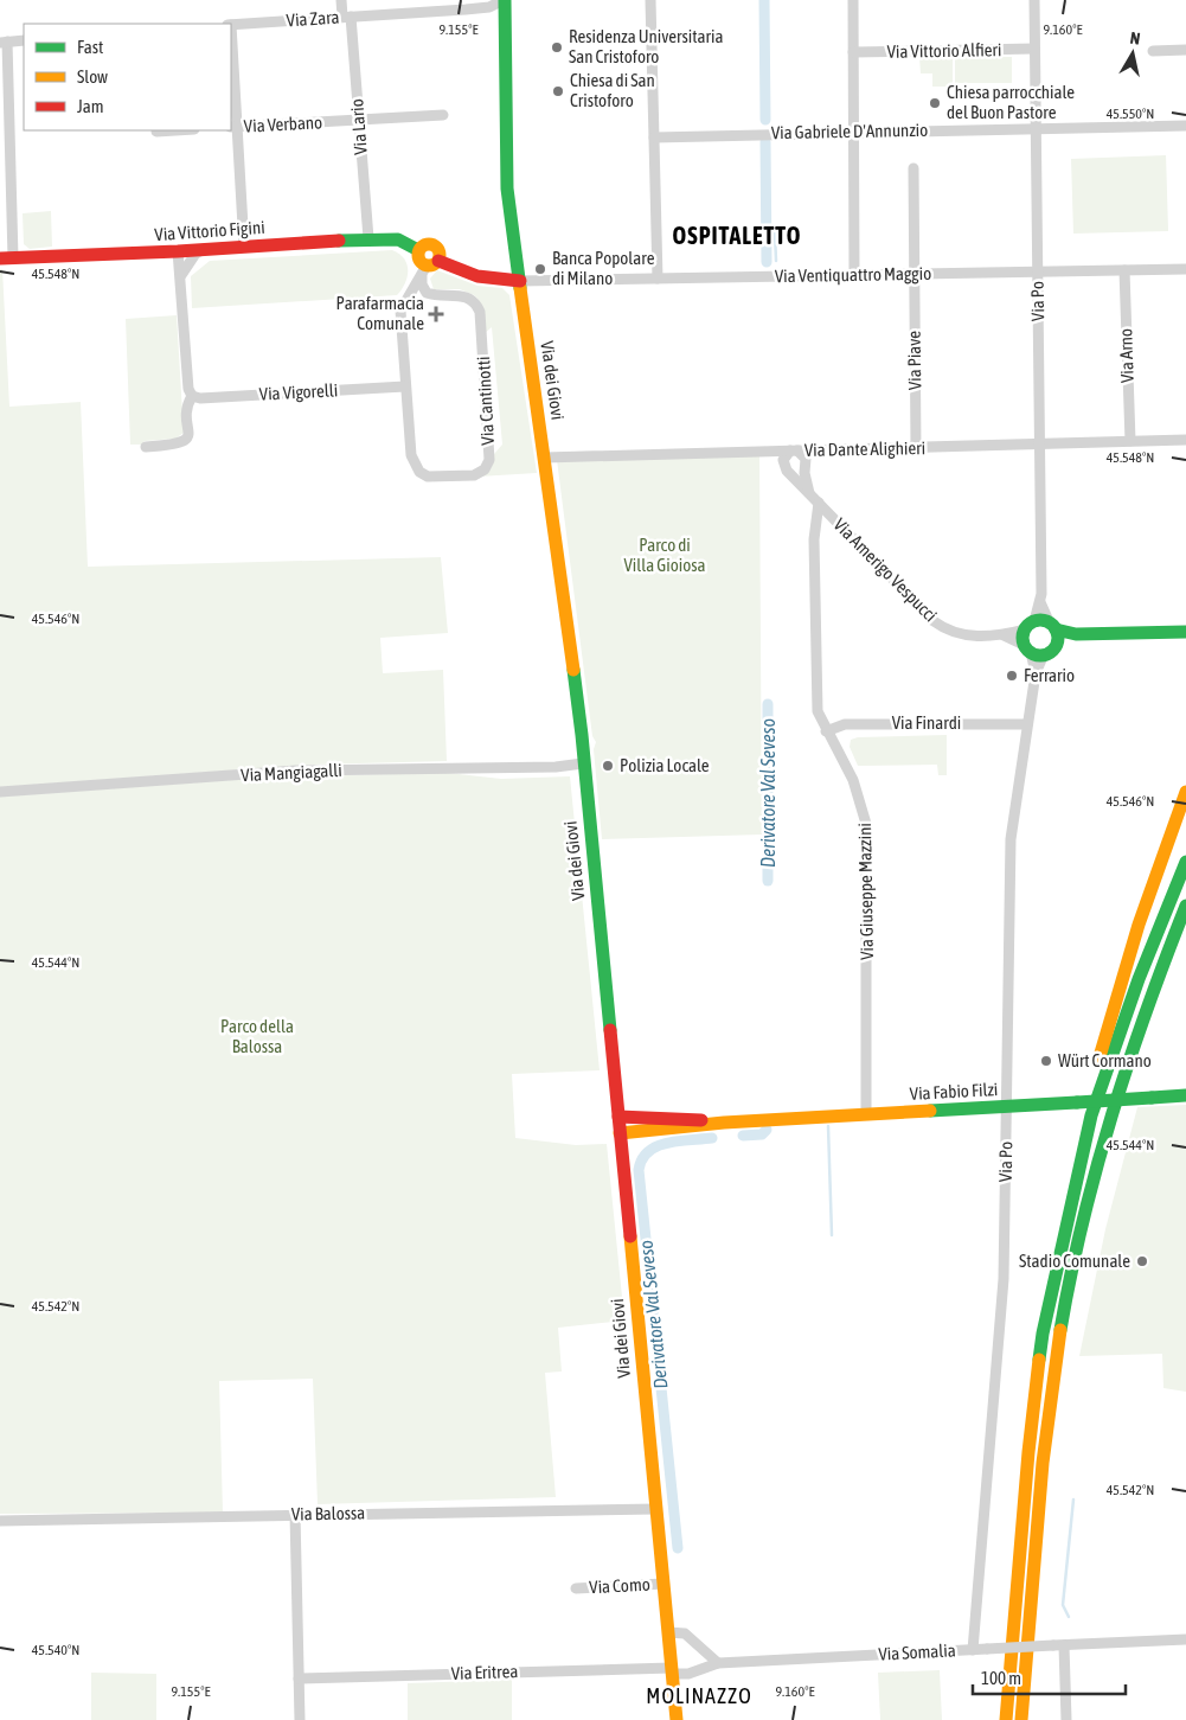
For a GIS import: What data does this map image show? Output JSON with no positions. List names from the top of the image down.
{
  "streets": {
    "main road": ["Via Vittorio Figini", "Via dei Giovi", "Via Fabio Filzi"],
    "street": [
      "Via Zara",
      "Via Vittorio Alfieri",
      "Via Verbano",
      "Via Lario",
      "Via Gabriele D'Annunzio",
      "Via Ventiquattro Maggio",
      "Via Po",
      "Via Arno",
      "Via Piave",
      "Via Vigorelli",
      "Via Cantinotti",
      "Via Dante Alighieri",
      "Via Amerigo Vespucci",
      "Via Finardi",
      "Via Mangiagalli",
      "Via Giuseppe Mazzini",
      "Via Balossa",
      "Via Como",
      "Via Somalia",
      "Via Eritrea"
    ]
  },
  "crossings": [
    ["Via Zara", "Via Lario"],
    ["Via Zara", "Via dei Giovi"],
    ["Via Vittorio Alfieri", "Via Po"],
    ["Via Verbano", "Via Lario"],
    ["Via Lario", "Via Vittorio Figini"],
    ["Via Gabriele D'Annunzio", "Via Po"],
    ["Via Vittorio Figini", "Via Cantinotti"],
    ["Via Ventiquattro Maggio", "Via Po"],
    ["Via Ventiquattro Maggio", "Via Arno"],
    ["Via Ventiquattro Maggio", "Via Piave"],
    ["Via Ventiquattro Maggio", "Via dei Giovi"],
    ["Via Po", "Via Dante Alighieri"],
    ["Via Po", "Via Amerigo Vespucci"],
    ["Via Po", "Via Finardi"],
    ["Via Po", "Via Fabio Filzi"],
    ["Via Po", "Via Somalia"],
    ["Via Arno", "Via Dante Alighieri"],
    ["Via Piave", "Via Dante Alighieri"],
    ["Via dei Giovi", "Via Dante Alighieri"],
    ["Via dei Giovi", "Via Mangiagalli"],
    ["Via dei Giovi", "Via Fabio Filzi"],
    ["Via dei Giovi", "Via Balossa"],
    ["Via dei Giovi", "Via Como"],
    ["Via dei Giovi", "Via Somalia"],
    ["Via dei Giovi", "Via Eritrea"],
    ["Via Vigorelli", "Via Cantinotti"],
    ["Via Dante Alighieri", "Via Amerigo Vespucci"],
    ["Via Amerigo Vespucci", "Via Giuseppe Mazzini"],
    ["Via Finardi", "Via Giuseppe Mazzini"],
    ["Via Giuseppe Mazzini", "Via Fabio Filzi"],
    ["Via Somalia", "Via Eritrea"]
  ],
  "districts": ["OSPITALETTO", "MOLINAZZO"],
  "water": ["Derivatore Val Seveso"],
  "parks": ["Parco di Villa Gioiosa", "Parco della Balossa"],
  "places": {
    "other": [
      "Residenza Universitaria San Cristoforo",
      "Chiesa di San Cristoforo",
      "Chiesa parrocchiale del Buon Pastore",
      "Banca Popolare di Milano",
      "Ferrario",
      "Polizia Locale",
      "Würt Cormano",
      "Stadio Comunale"
    ],
    "health": ["Parafarmacia Comunale"]
  },
  "legend": ["Fast", "Slow", "Jam"],
  "scale_bar": "100 m",
  "north": "top",
  "coordinates": [
    "9.155°E",
    "9.160°E",
    "45.550°N",
    "45.548°N",
    "45.546°N",
    "45.544°N",
    "45.542°N",
    "45.540°N"
  ]
}
